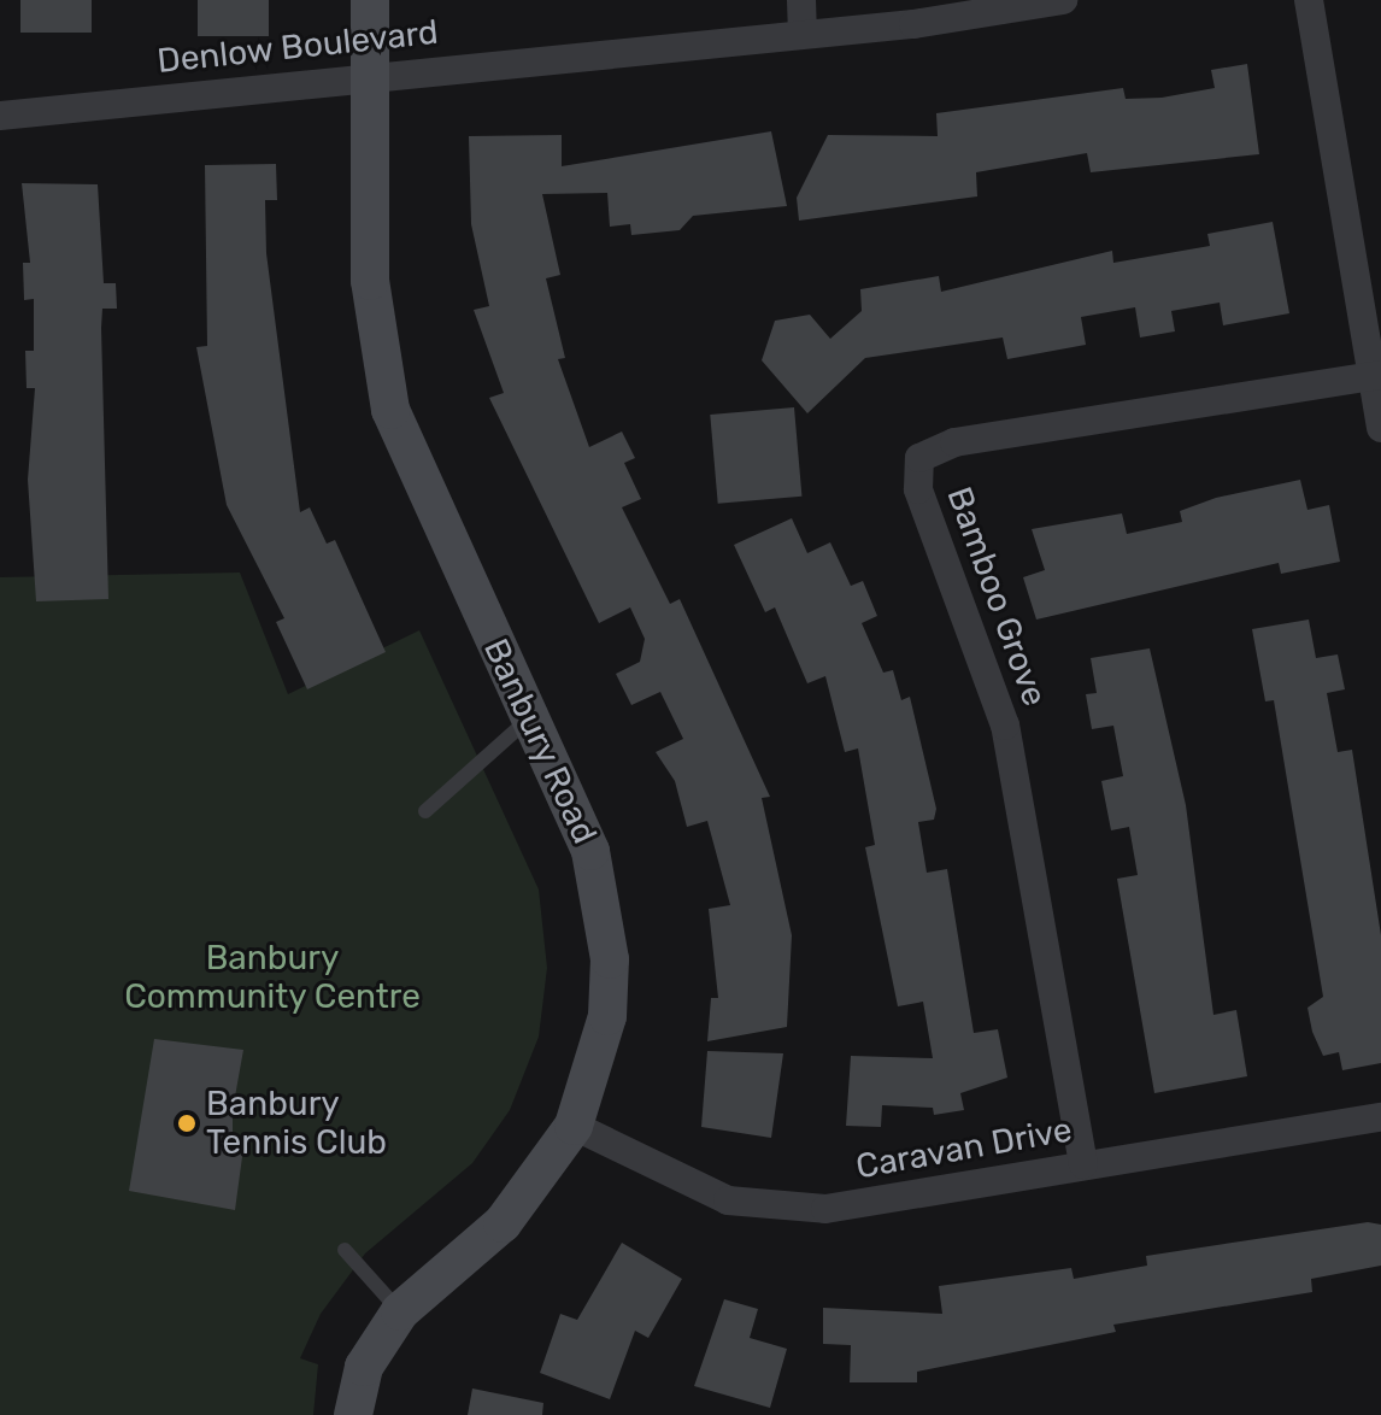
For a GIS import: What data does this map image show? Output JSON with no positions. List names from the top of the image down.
{
  "streets": {
    "street": [
      "Denlow Boulevard",
      "Bamboo Grove",
      "Banbury Road",
      "Caravan Drive"
    ]
  },
  "crossings": [
    ["Denlow Boulevard", "Banbury Road"],
    ["Bamboo Grove", "Caravan Drive"],
    ["Banbury Road", "Caravan Drive"]
  ],
  "parks": ["Banbury Community Centre"],
  "places": ["Banbury Tennis Club"]
}
